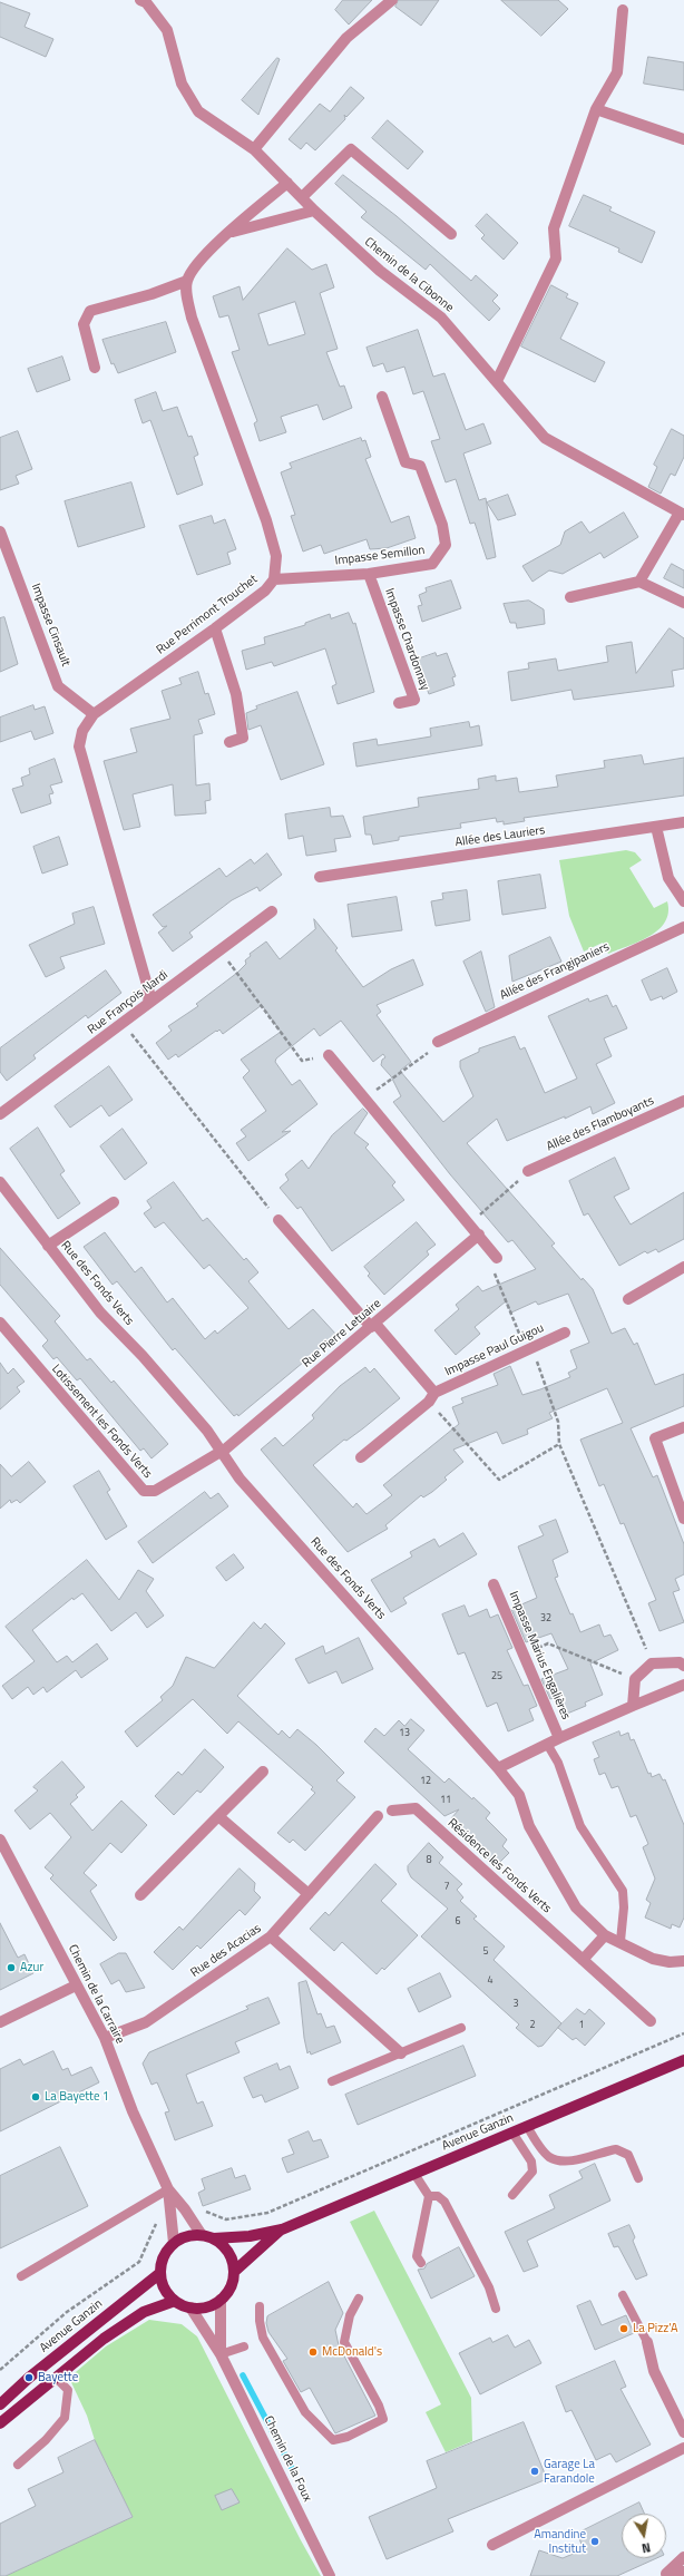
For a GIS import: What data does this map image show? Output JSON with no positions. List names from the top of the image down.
{
  "streets": {
    "main road": ["Avenue Ganzin"],
    "street": [
      "Chemin de la Cibonne",
      "Impasse Semillon",
      "Rue Perrimont Trouchet",
      "Impasse Cinsault",
      "Impasse Chardonnay",
      "Allée des Lauriers",
      "Allée des Frangipaniers",
      "Rue François Nardi",
      "Allée des Flamboyants",
      "Rue des Fonds Verts",
      "Rue Pierre Letuaire",
      "Impasse Paul Guigou",
      "Lotissement les Fonds Verts",
      "Impasse Marius Engalières",
      "Résidence les Fonds Verts",
      "Rue des Acacias",
      "Chemin de la Carraire",
      "Chemin de la Foux"
    ]
  },
  "crossings": [
    ["Impasse Semillon", "Rue Perrimont Trouchet"],
    ["Impasse Semillon", "Impasse Chardonnay"],
    ["Rue Perrimont Trouchet", "Impasse Cinsault"],
    ["Rue Perrimont Trouchet", "Rue François Nardi"],
    ["Rue des Fonds Verts", "Rue Pierre Letuaire"],
    ["Rue des Fonds Verts", "Lotissement les Fonds Verts"],
    ["Rue Pierre Letuaire", "Lotissement les Fonds Verts"],
    ["Rue des Acacias", "Chemin de la Carraire"],
    ["Chemin de la Carraire", "Avenue Ganzin"],
    ["Chemin de la Carraire", "Chemin de la Foux"],
    ["Avenue Ganzin", "Chemin de la Foux"]
  ],
  "places": [
    "Azur",
    "La Bayette 1",
    "La Pizz'A",
    "McDonald's",
    "Bayette",
    "Garage La Farandole",
    "Amandine Institut"
  ],
  "house_numbers": [
    "32",
    "25",
    "13",
    "12",
    "11",
    "8",
    "7",
    "6",
    "5",
    "4",
    "3",
    "2",
    "1"
  ],
  "north": "bottom"
}
